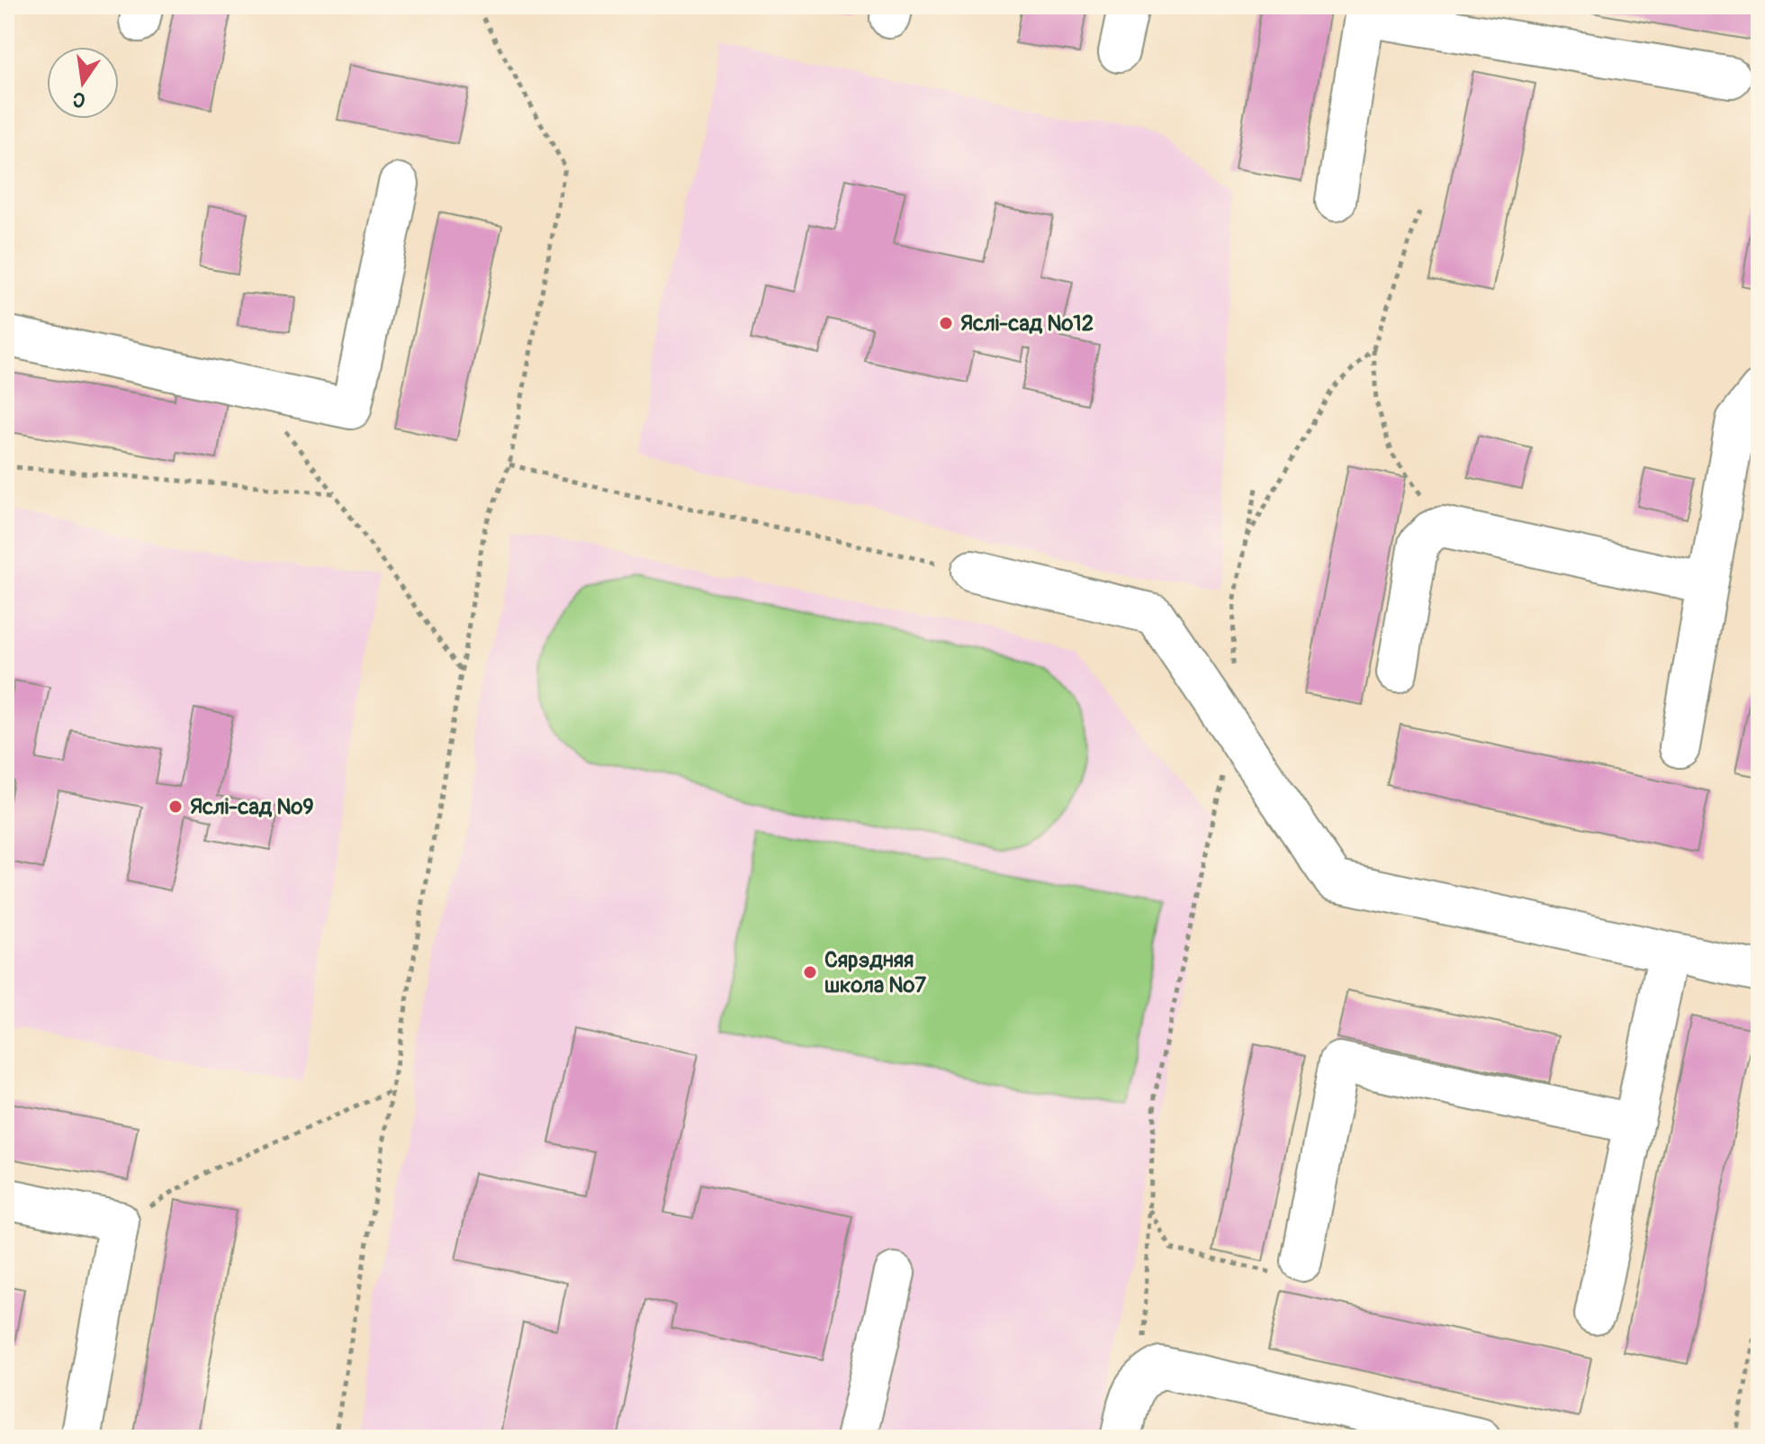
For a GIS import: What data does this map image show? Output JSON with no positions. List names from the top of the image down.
{
  "places": ["Яслі-сад №12", "Яслі-сад №9", "Сярэдняя школа №7"],
  "north": "bottom"
}
